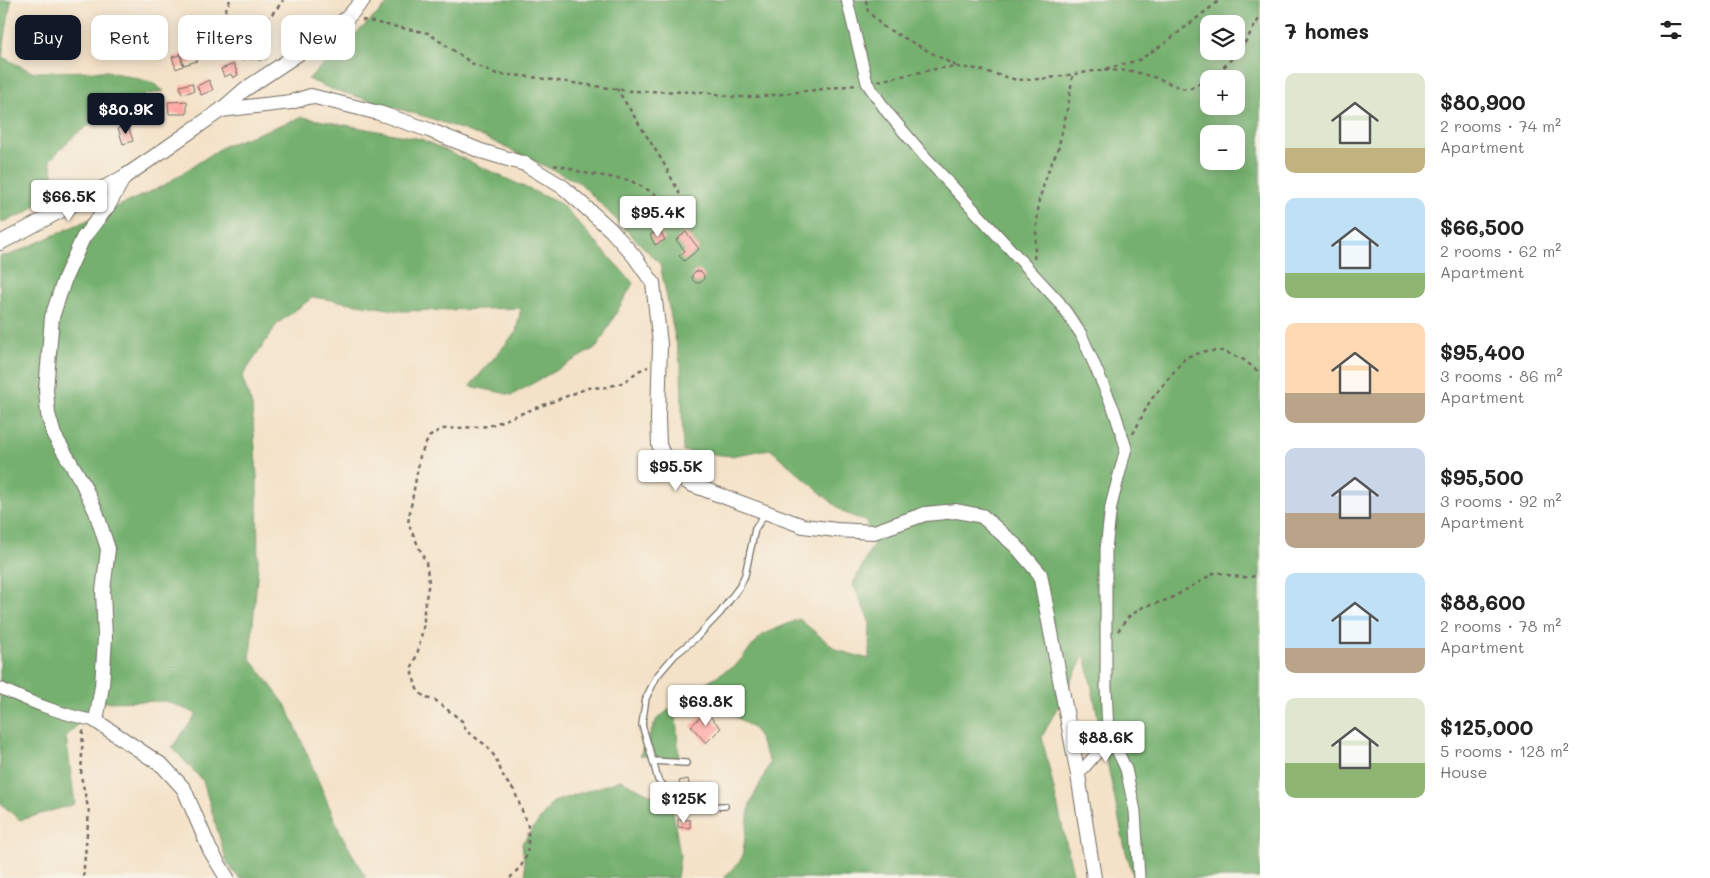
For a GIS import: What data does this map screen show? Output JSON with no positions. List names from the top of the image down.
{
  "page": {
    "heading": "7 homes",
    "map_buttons": ["+", "−"],
    "chip": [
      "Buy",
      "Rent",
      "Filters",
      "New"
    ],
    "list": [
      {
        "name": "$80,900",
        "note": "2 rooms · 74 m² · Apartment"
      },
      {
        "name": "$66,500",
        "note": "2 rooms · 62 m² · Apartment"
      },
      {
        "name": "$95,400",
        "note": "3 rooms · 86 m² · Apartment"
      },
      {
        "name": "$95,500",
        "note": "3 rooms · 92 m² · Apartment"
      },
      {
        "name": "$88,600",
        "note": "2 rooms · 78 m² · Apartment"
      },
      {
        "name": "$125,000",
        "note": "5 rooms · 128 m² · House"
      }
    ],
    "price": [
      "$80.9K",
      "$66.5K",
      "$95.4K",
      "$95.5K",
      "$63.8K",
      "$88.6K",
      "$125K"
    ]
  }
}
